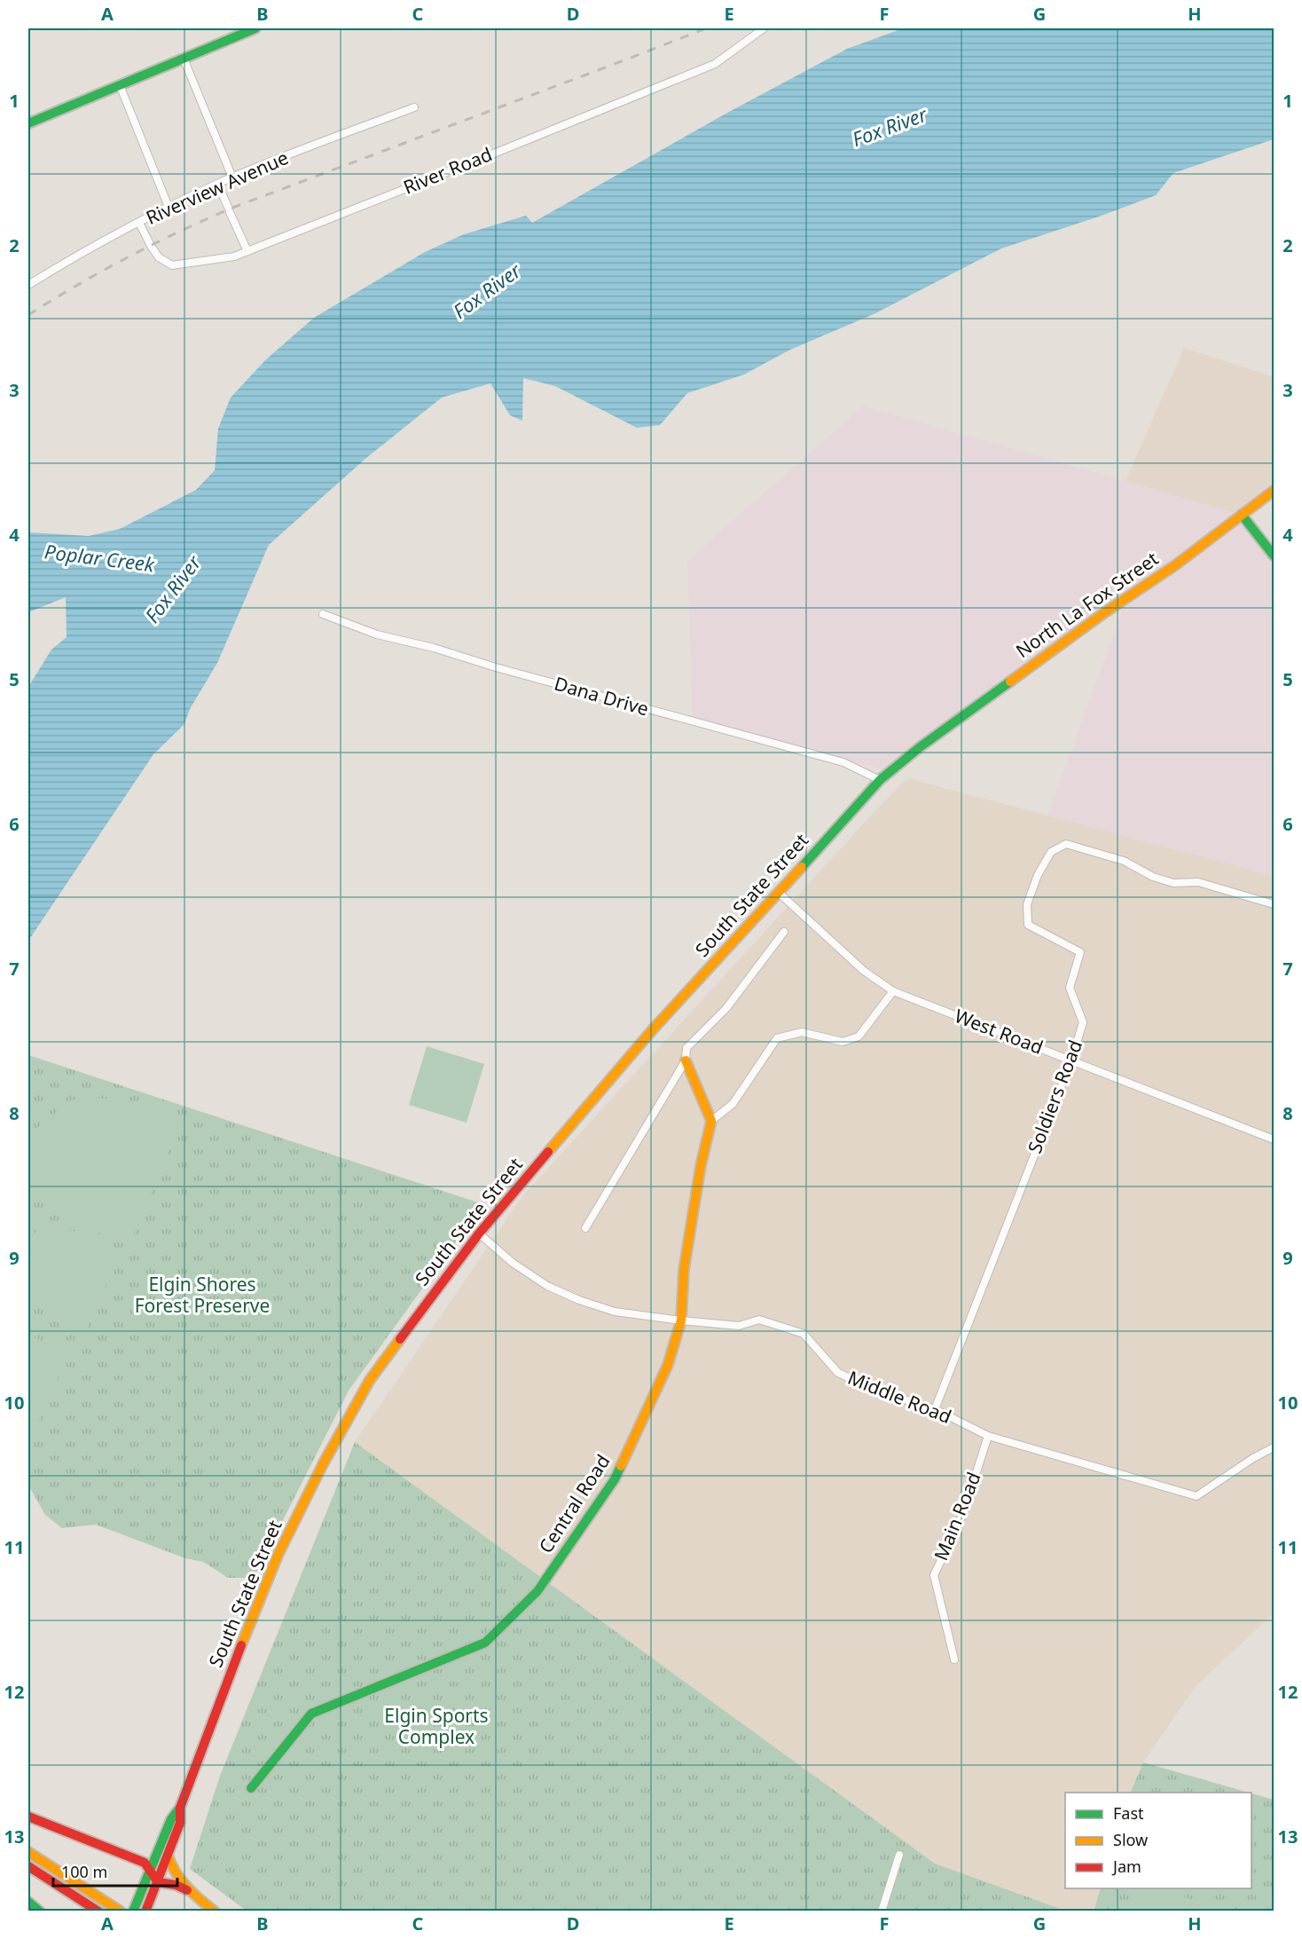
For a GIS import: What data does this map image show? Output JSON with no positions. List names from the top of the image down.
{
  "streets": {
    "main road": ["North La Fox Street", "South State Street", "Central Road"],
    "street": [
      "River Road",
      "Riverview Avenue",
      "Dana Drive",
      "West Road",
      "Soldiers Road",
      "Middle Road",
      "Main Road"
    ]
  },
  "crossings": [
    ["River Road", "Riverview Avenue"],
    ["North La Fox Street", "South State Street"],
    ["Dana Drive", "South State Street"],
    ["South State Street", "West Road"],
    ["South State Street", "Middle Road"],
    ["West Road", "Soldiers Road"],
    ["Soldiers Road", "Middle Road"],
    ["Middle Road", "Central Road"],
    ["Middle Road", "Main Road"]
  ],
  "water": ["Fox River", "Poplar Creek"],
  "parks": ["Elgin Shores Forest Preserve", "Elgin Sports Complex"],
  "legend": ["Fast", "Slow", "Jam"],
  "scale_bar": "100 m",
  "grid": {
    "columns": [
      "A",
      "B",
      "C",
      "D",
      "E",
      "F",
      "G",
      "H"
    ],
    "rows": [
      "1",
      "2",
      "3",
      "4",
      "5",
      "6",
      "7",
      "8",
      "9",
      "10",
      "11",
      "12",
      "13"
    ]
  }
}
